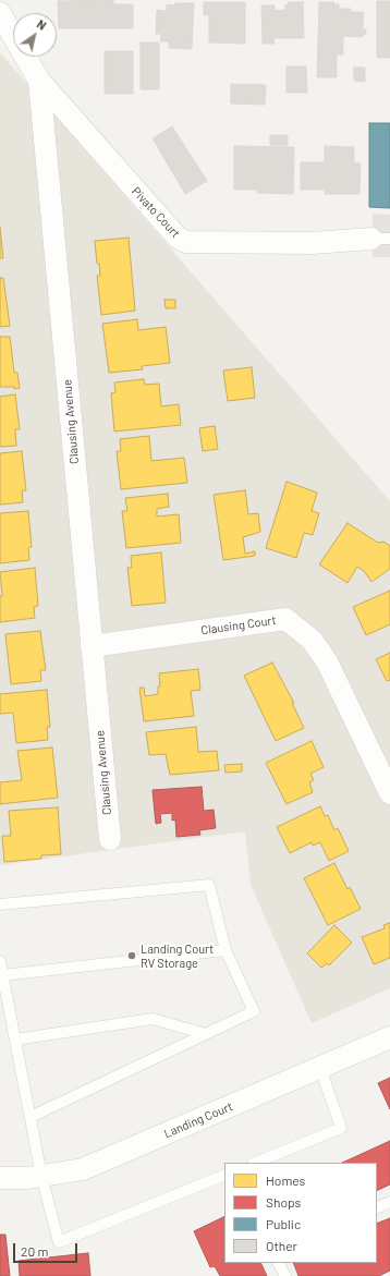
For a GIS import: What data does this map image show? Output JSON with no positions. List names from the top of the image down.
{
  "streets": {
    "street": [
      "Pivato Court",
      "Clausing Avenue",
      "Clausing Court",
      "Landing Court"
    ]
  },
  "crossings": [
    ["Pivato Court", "Clausing Avenue"],
    ["Clausing Avenue", "Clausing Court"]
  ],
  "places": ["Landing Court RV Storage"],
  "legend": [
    "Homes",
    "Shops",
    "Public",
    "Other"
  ],
  "scale_bar": "20 m",
  "north": "top right"
}
